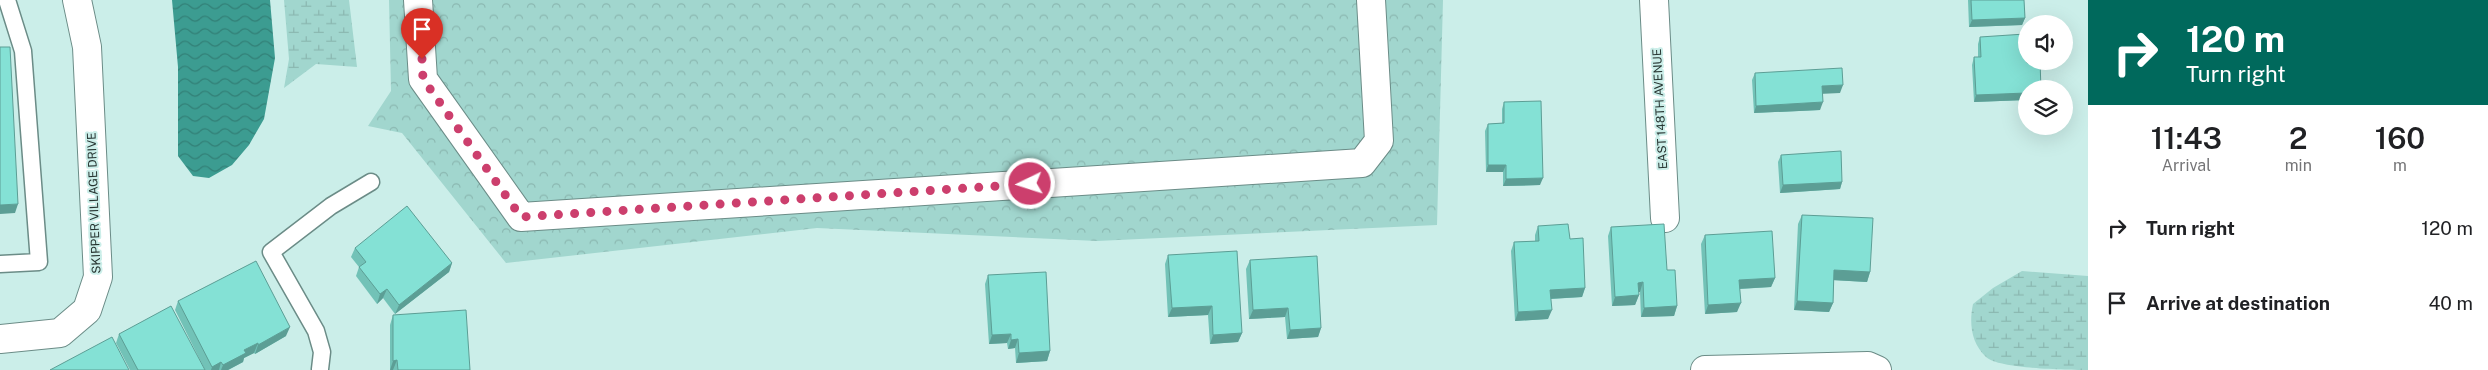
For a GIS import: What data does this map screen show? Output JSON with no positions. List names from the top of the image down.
{
  "streets": {
    "street": ["EAST 148TH AVENUE", "SKIPPER VILLAGE DRIVE"]
  },
  "page": {
    "turn": ["120 m", "Turn right"],
    "eta": [
      "11:43",
      "Arrival",
      "2",
      "min",
      "160",
      "m"
    ],
    "list": [
      {
        "name": "Turn right",
        "value": "120 m"
      },
      {
        "name": "Arrive at destination",
        "value": "40 m"
      }
    ]
  }
}
